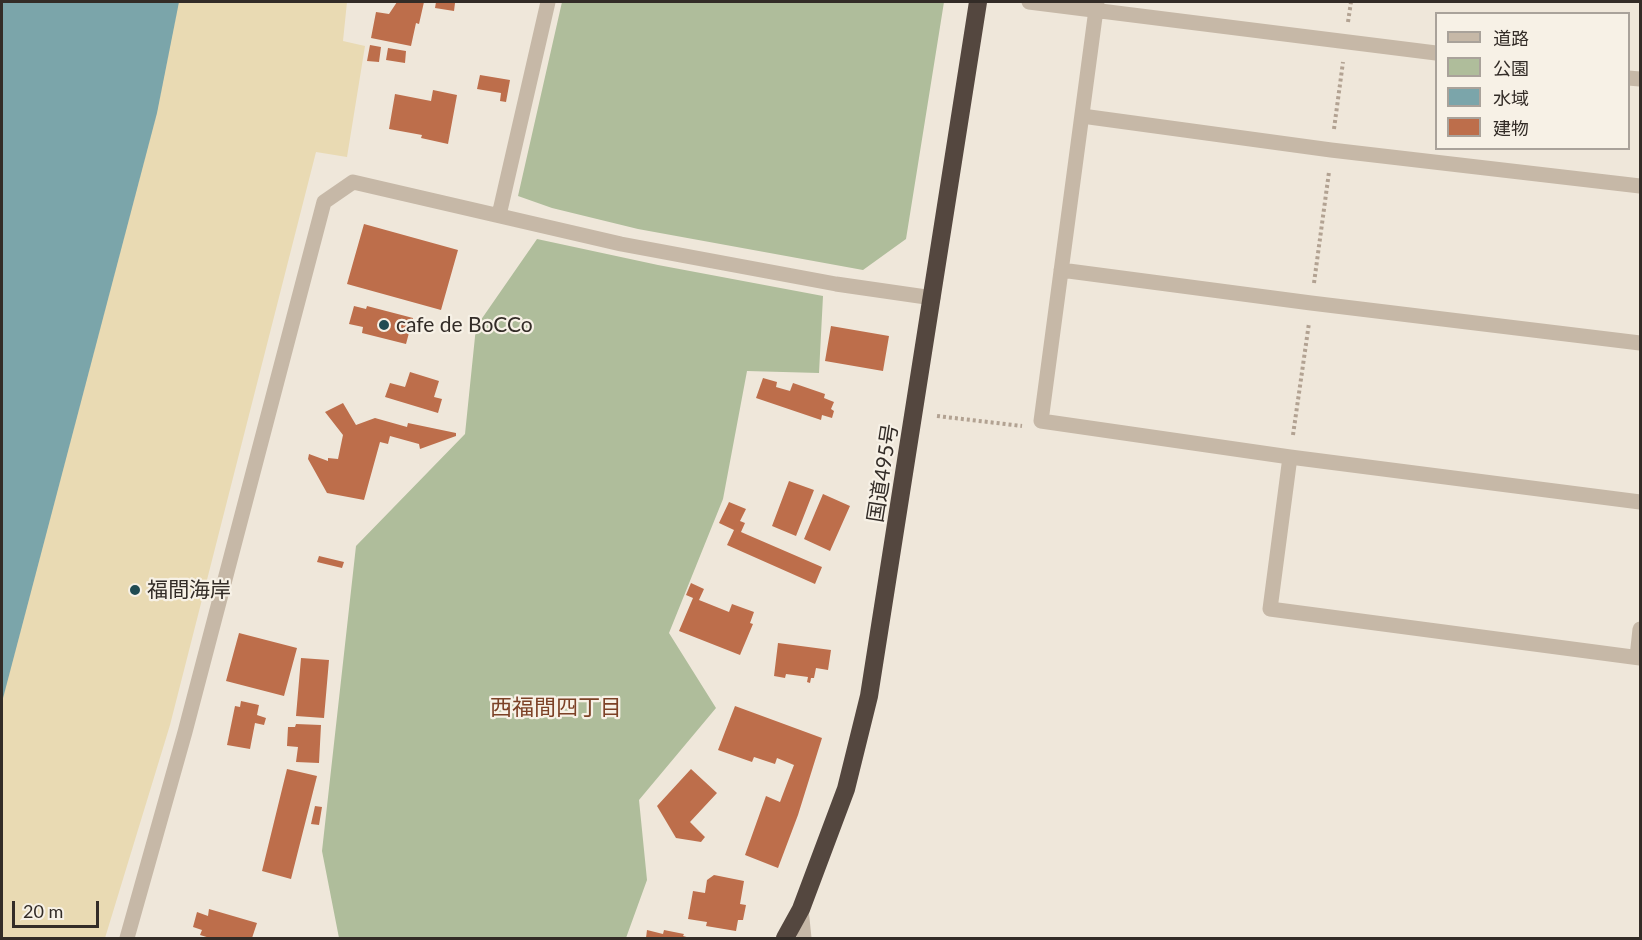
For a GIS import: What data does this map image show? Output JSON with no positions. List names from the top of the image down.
{
  "streets": {
    "highway": ["国道495号"]
  },
  "districts": ["西福間四丁目"],
  "places": ["cafe de BoCCo", "福間海岸"],
  "legend": [
    "道路",
    "公園",
    "水域",
    "建物"
  ],
  "scale_bar": "20 m"
}
